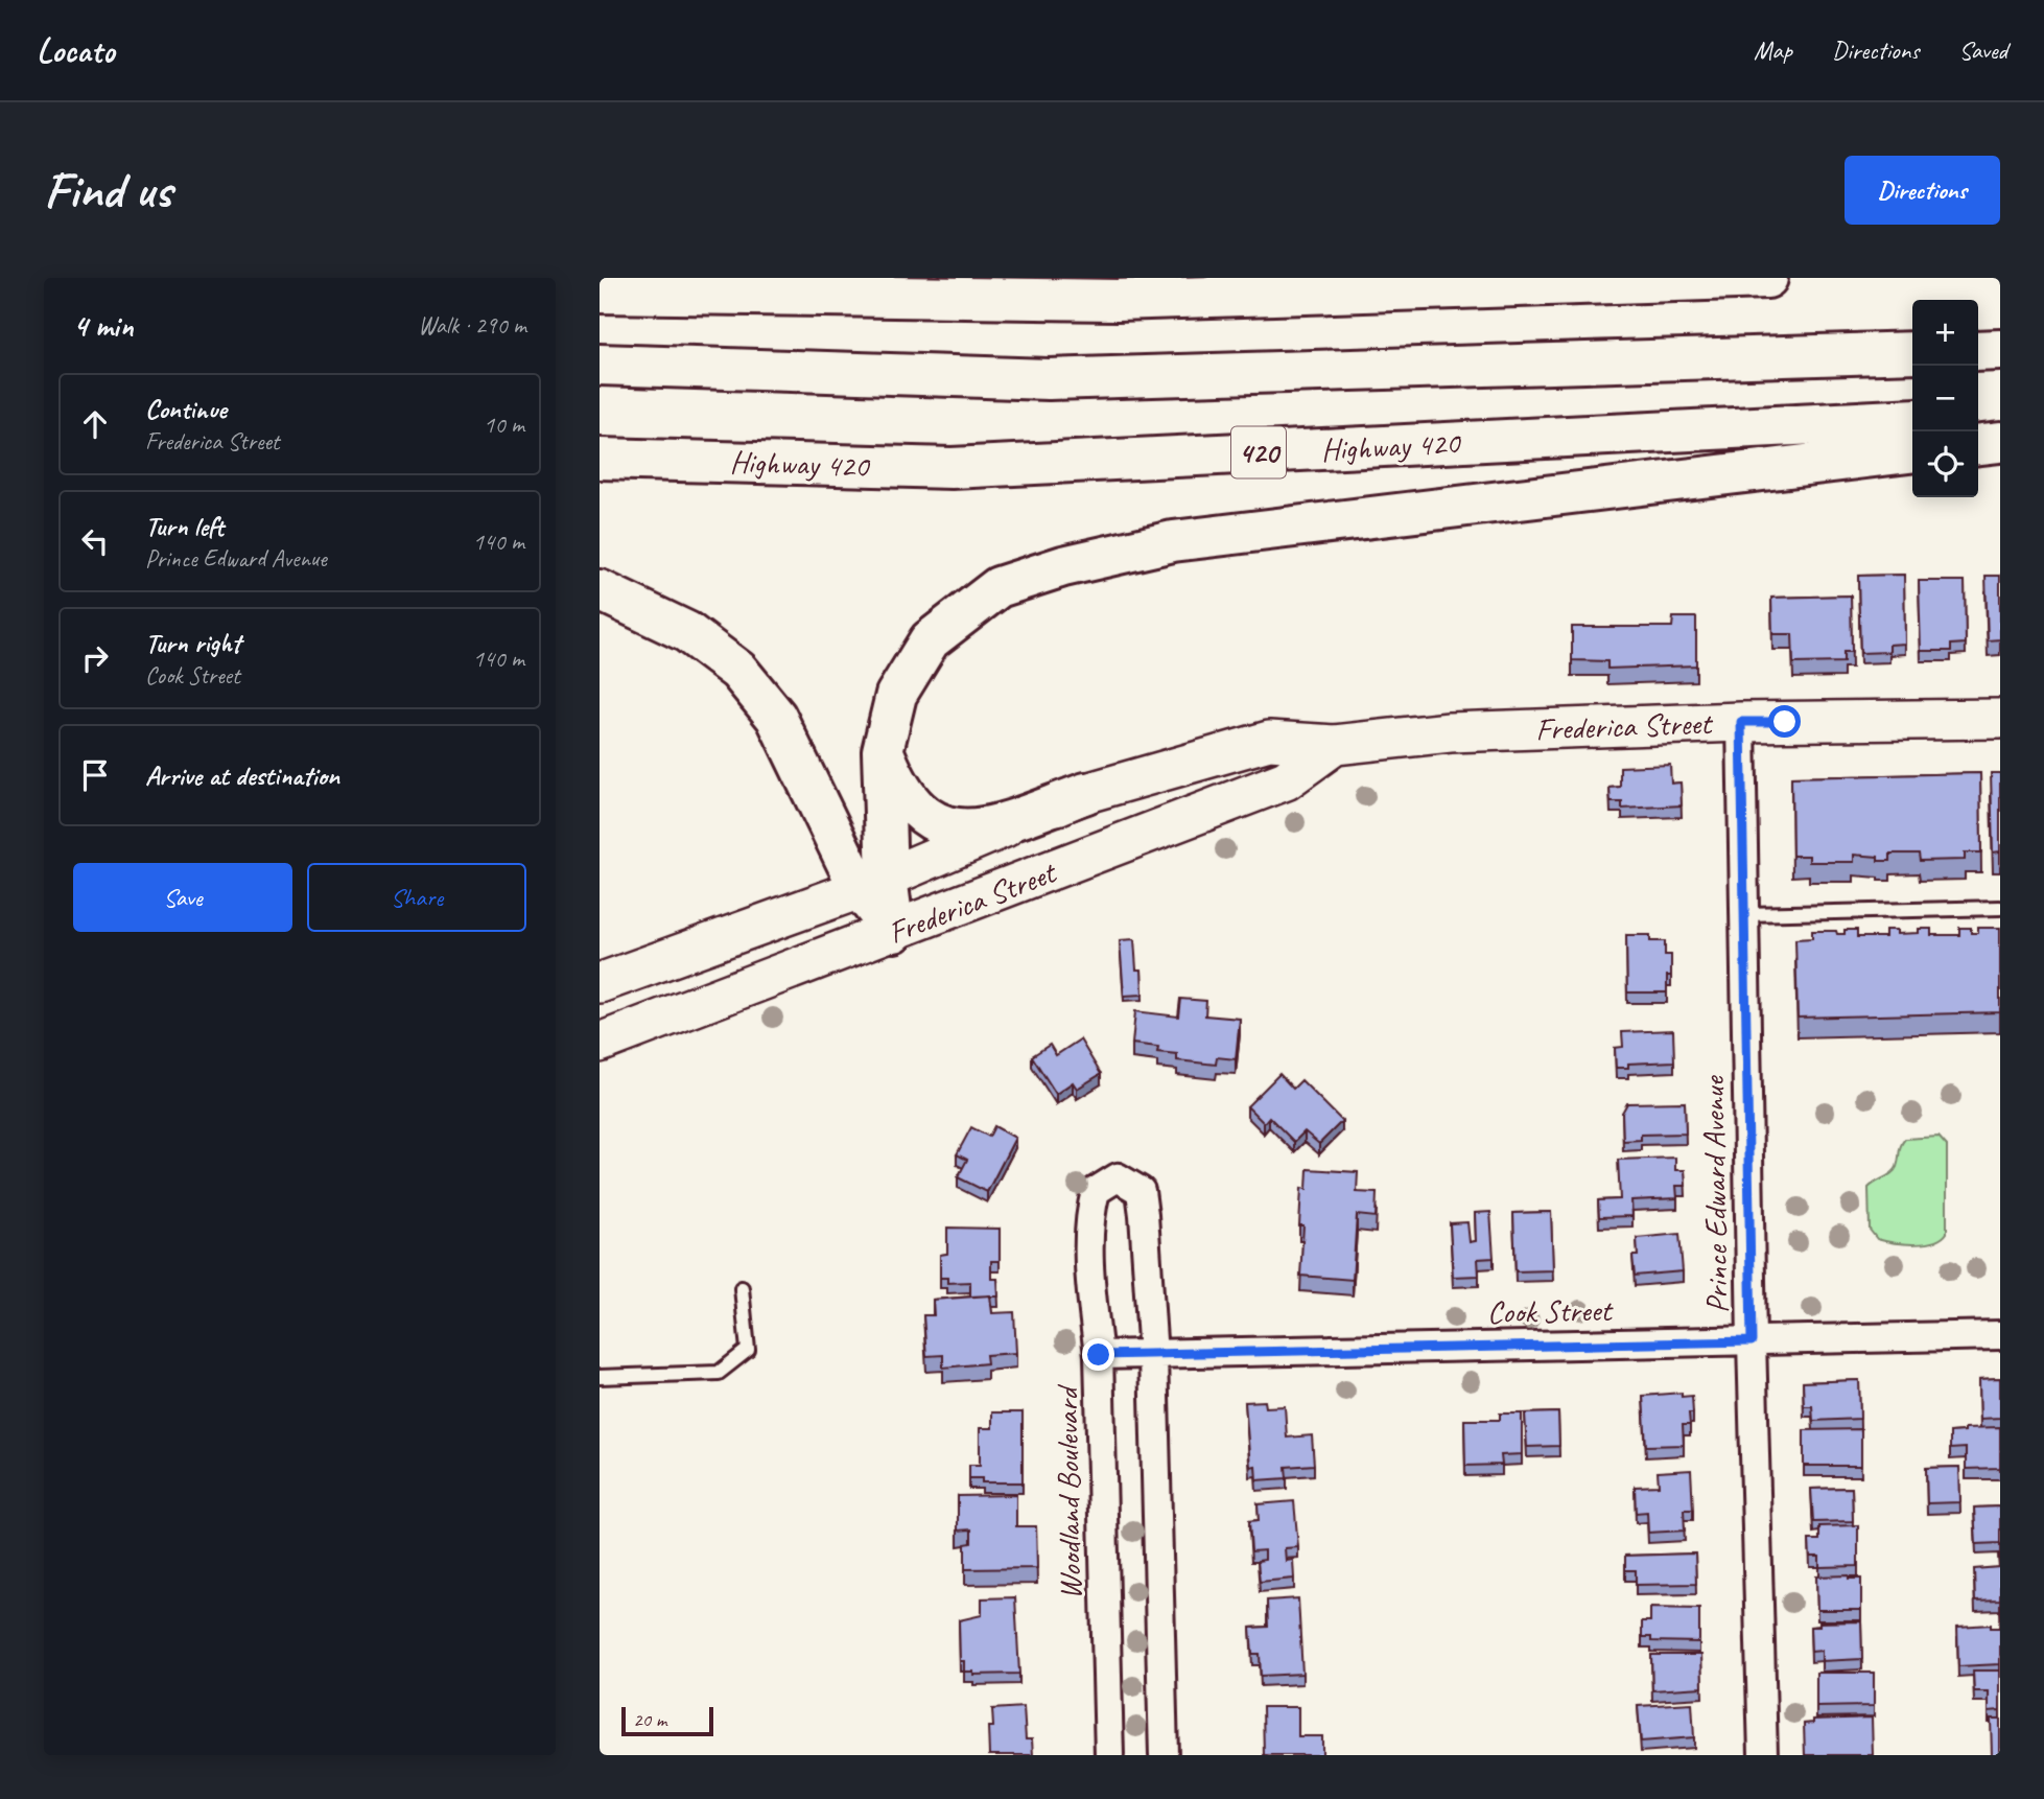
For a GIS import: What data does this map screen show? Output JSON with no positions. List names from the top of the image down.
{
  "streets": {
    "highway": ["Highway 420", "420"],
    "street": [
      "Frederica Street",
      "Prince Edward Avenue",
      "Cook Street",
      "Woodland Boulevard"
    ]
  },
  "crossings": [
    ["Frederica Street", "Prince Edward Avenue"],
    ["Prince Edward Avenue", "Cook Street"],
    ["Cook Street", "Woodland Boulevard"]
  ],
  "scale_bar": "20 m",
  "page": {
    "header": "Locato",
    "nav": ["Map", "Directions", "Saved"],
    "buttons": [
      "Directions",
      ["Save", "Share"]
    ],
    "title": "Find us",
    "heading": ["4 min", "Walk · 290 m"],
    "map_buttons": ["+", "−"],
    "list": [
      ["Continue", "Frederica Street", "10 m"],
      ["Turn left", "Prince Edward Avenue", "140 m"],
      ["Turn right", "Cook Street", "140 m"],
      "Arrive at destination"
    ],
    "scale": "20 m"
  }
}
